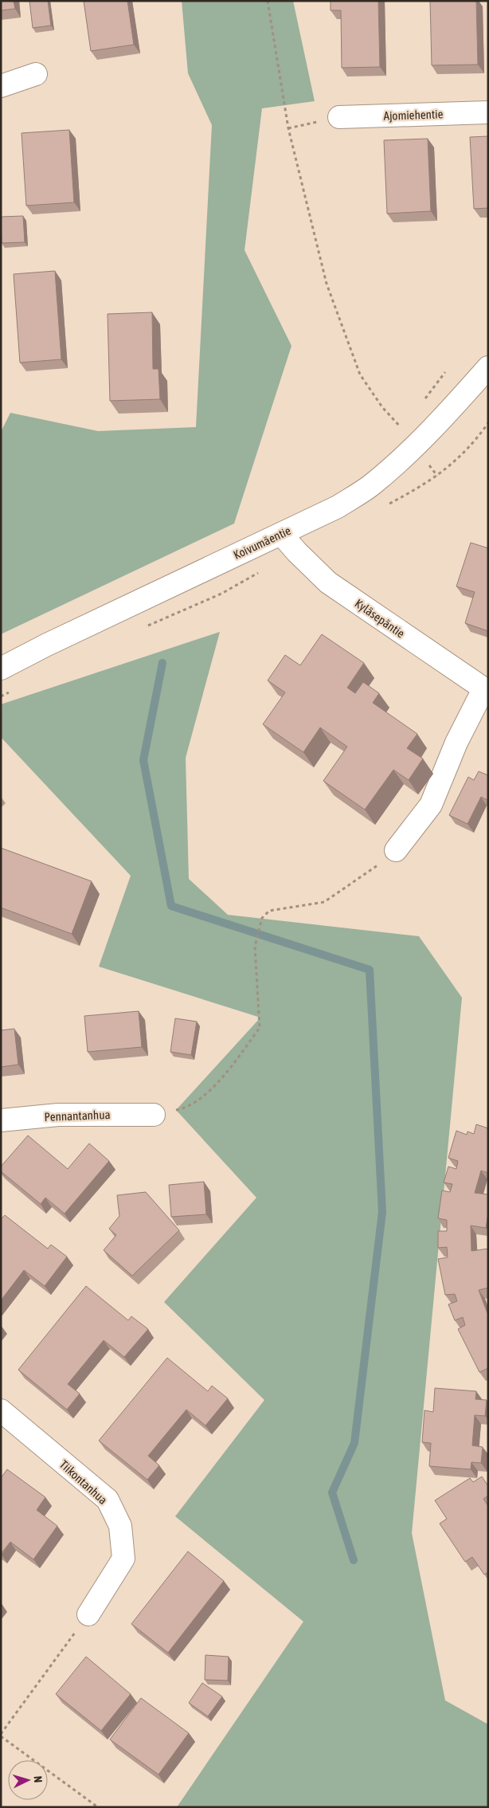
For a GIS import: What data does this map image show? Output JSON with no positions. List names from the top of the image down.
{
  "streets": {
    "street": [
      "Ajomiehentie",
      "Koivumäentie",
      "Kyläsepäntie",
      "Pennantanhua",
      "Tiikontanhua"
    ]
  },
  "crossings": [
    ["Koivumäentie", "Kyläsepäntie"]
  ],
  "north": "right"
}
